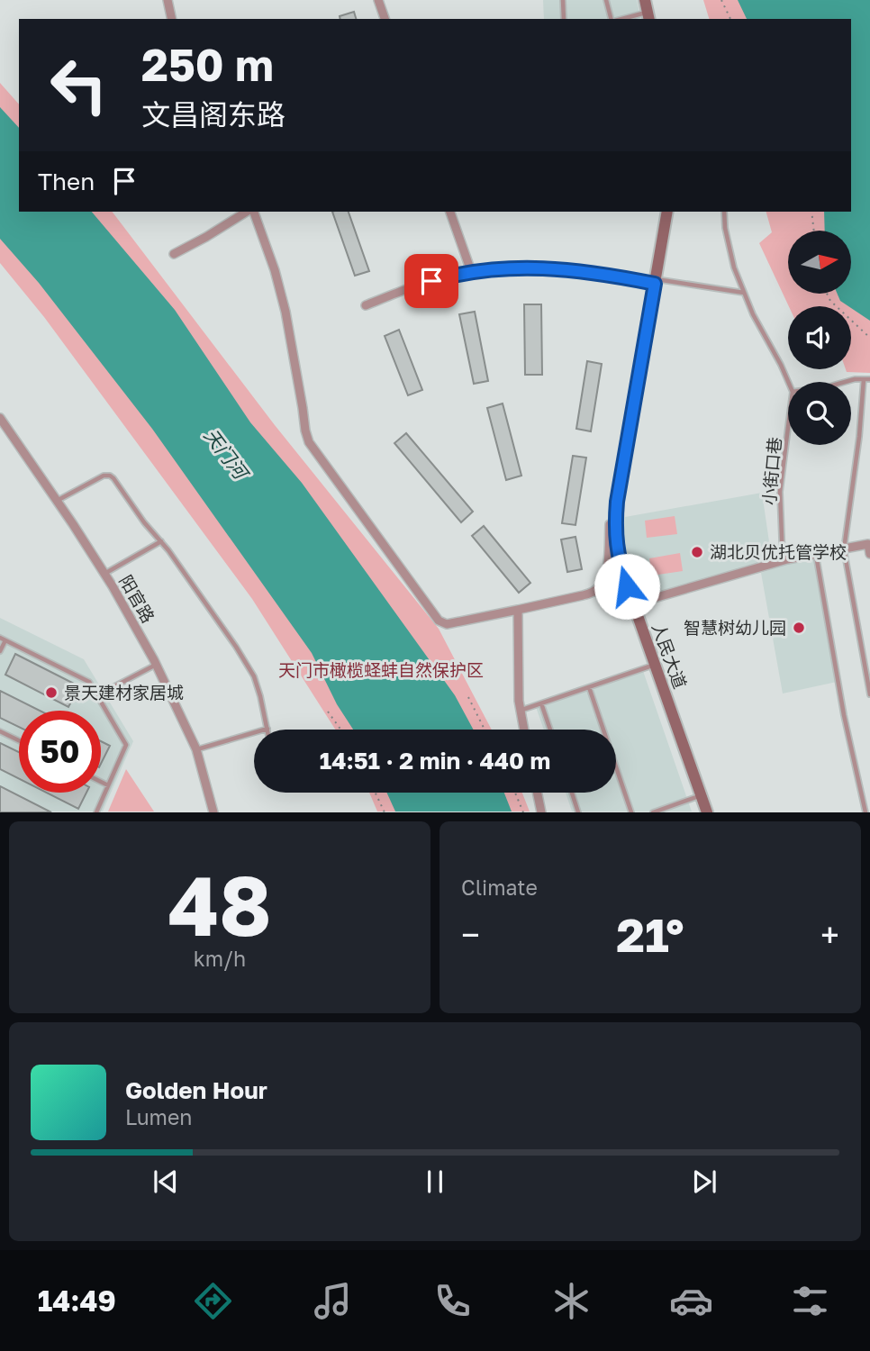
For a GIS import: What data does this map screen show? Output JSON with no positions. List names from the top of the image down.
{
  "streets": {
    "main road": ["人民大道"],
    "street": ["阳官路"],
    "lane": ["小街口巷"]
  },
  "water": ["天门河"],
  "parks": ["天门市橄榄蛏蚌自然保护区"],
  "places": ["湖北贝优托管学校", "智慧树幼儿园", "景天建材家居城"],
  "north": "right",
  "page": {
    "turn": ["250 m", "文昌阁东路"],
    "then": "Then",
    "limit": "50",
    "trip": "14:51 · 2 min · 440 m",
    "tile": [
      ["48", "km/h"],
      "Climate"
    ],
    "heat": ["−", "21°", "+"],
    "song": ["Golden Hour", "Lumen"],
    "tabs": "14:49"
  }
}
